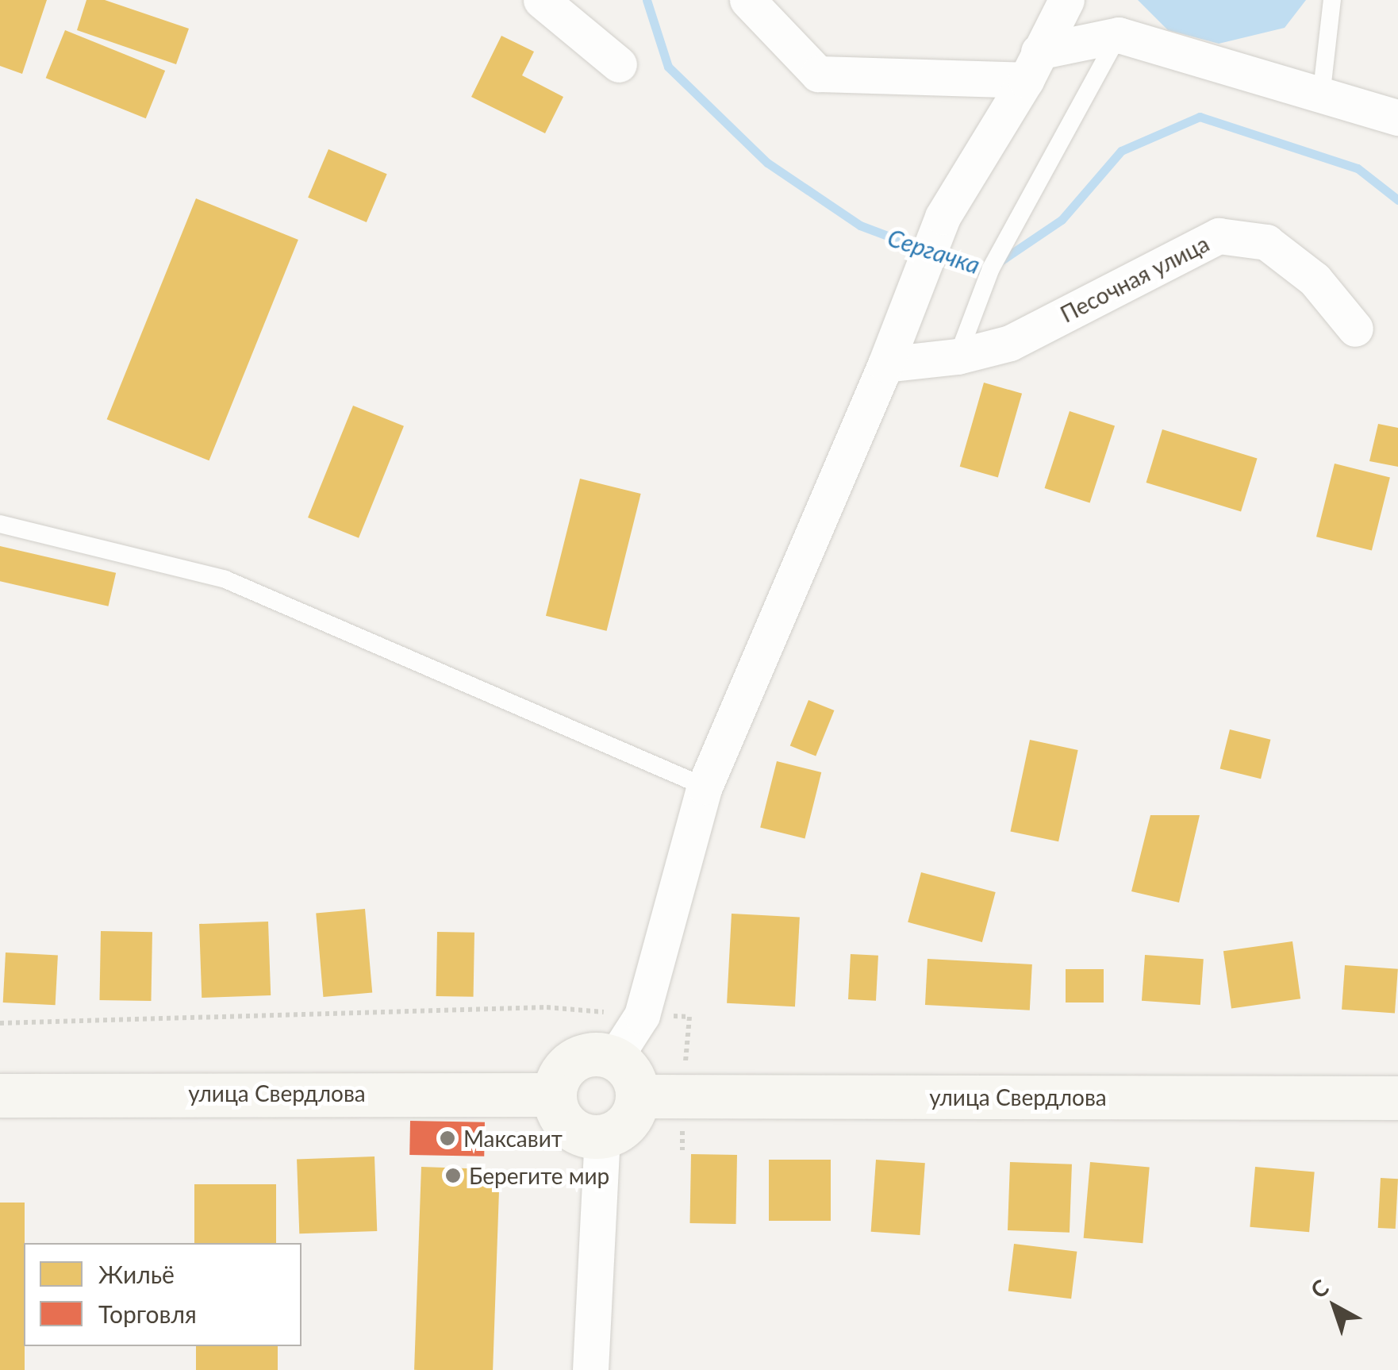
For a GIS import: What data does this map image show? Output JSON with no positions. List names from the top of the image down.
{
  "streets": {
    "street": ["Песочная улица", "улица Свердлова"]
  },
  "water": ["Сергачка"],
  "places": ["Максавит", "Берегите мир"],
  "legend": ["Жильё", "Торговля"],
  "north": "top left"
}
